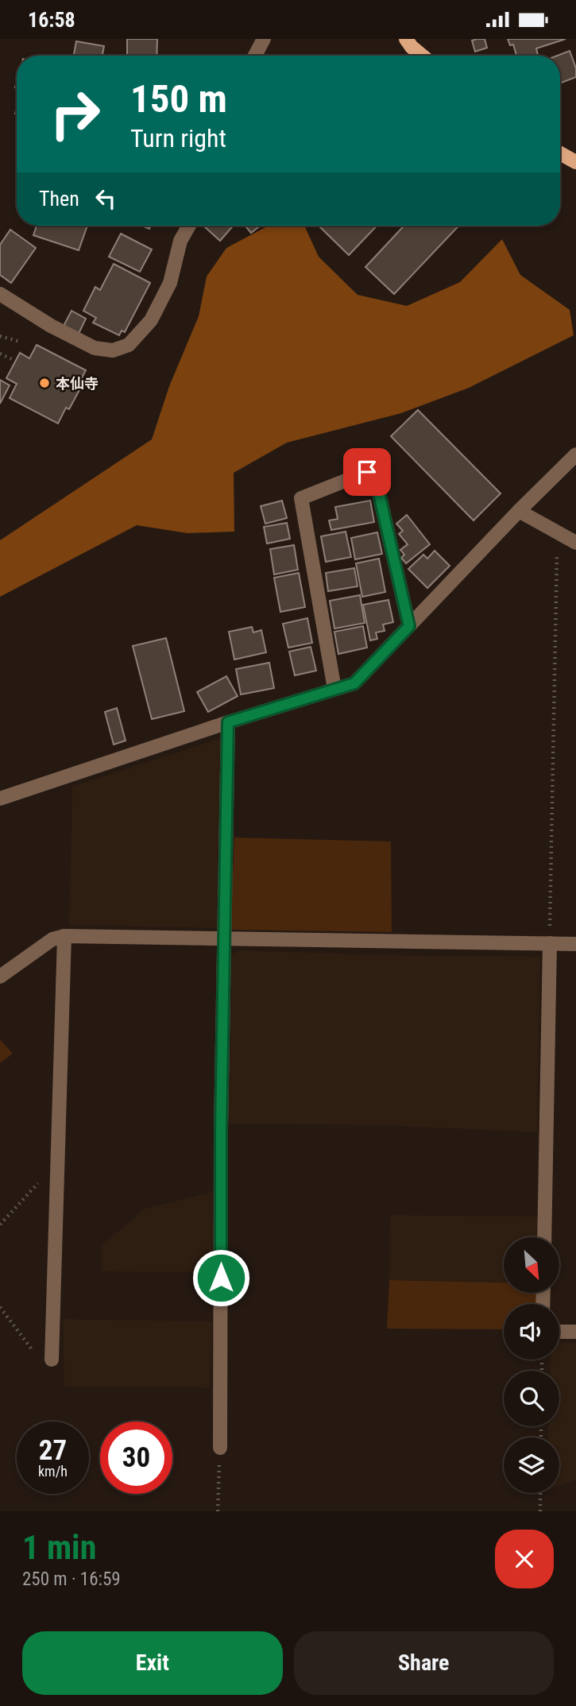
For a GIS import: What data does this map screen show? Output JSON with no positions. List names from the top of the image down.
{
  "places": ["本仙寺"],
  "north": "bottom right",
  "page": {
    "status": "16:58",
    "turn": ["150 m", "Turn right"],
    "then": "Then",
    "speed": "27 km/h",
    "limit": "30",
    "heading": ["1 min", "250 m · 16:59"],
    "buttons": ["Exit", "Share"]
  }
}
